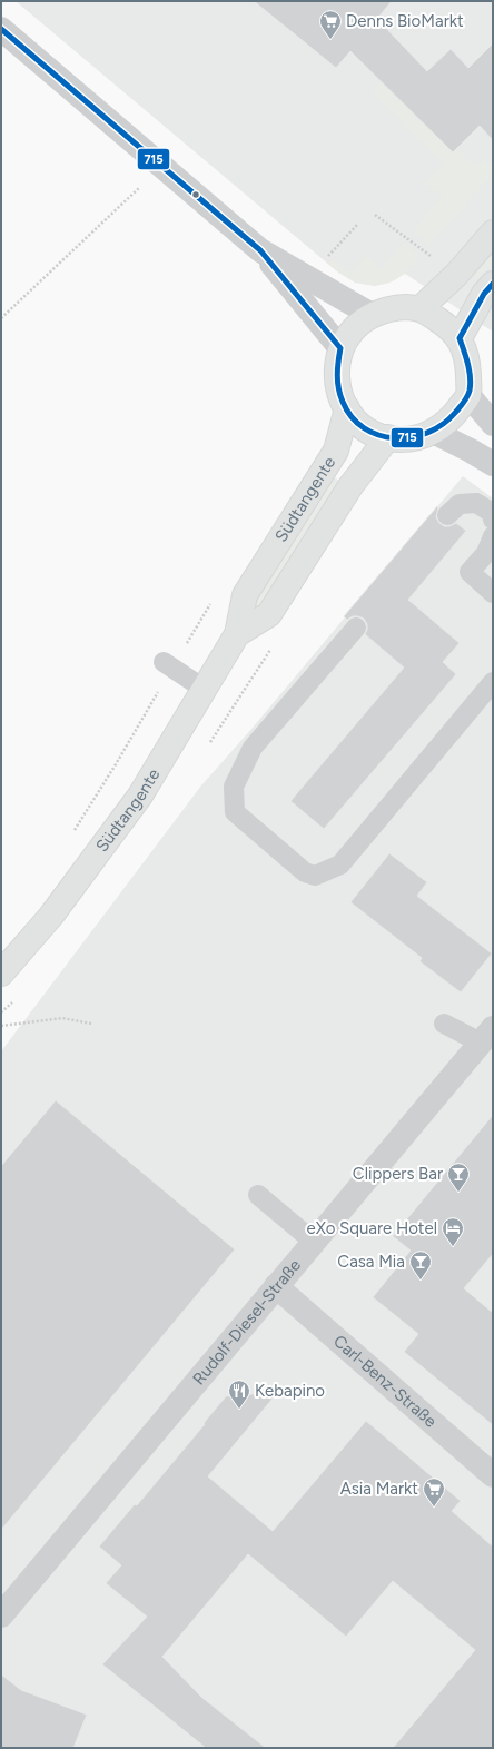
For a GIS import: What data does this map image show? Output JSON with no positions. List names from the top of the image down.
{
  "streets": {
    "main road": ["Südtangente"],
    "street": ["Rudolf-Diesel-Straße", "Carl-Benz-Straße"]
  },
  "crossings": [
    ["Rudolf-Diesel-Straße", "Carl-Benz-Straße"]
  ],
  "places": {
    "supermarket": ["Denns BioMarkt", "Asia Markt"],
    "bar": ["Clippers Bar", "Casa Mia"],
    "hotel": ["eXo Square Hotel"],
    "restaurant": ["Kebapino"]
  },
  "lines": ["transit line 715"]
}
